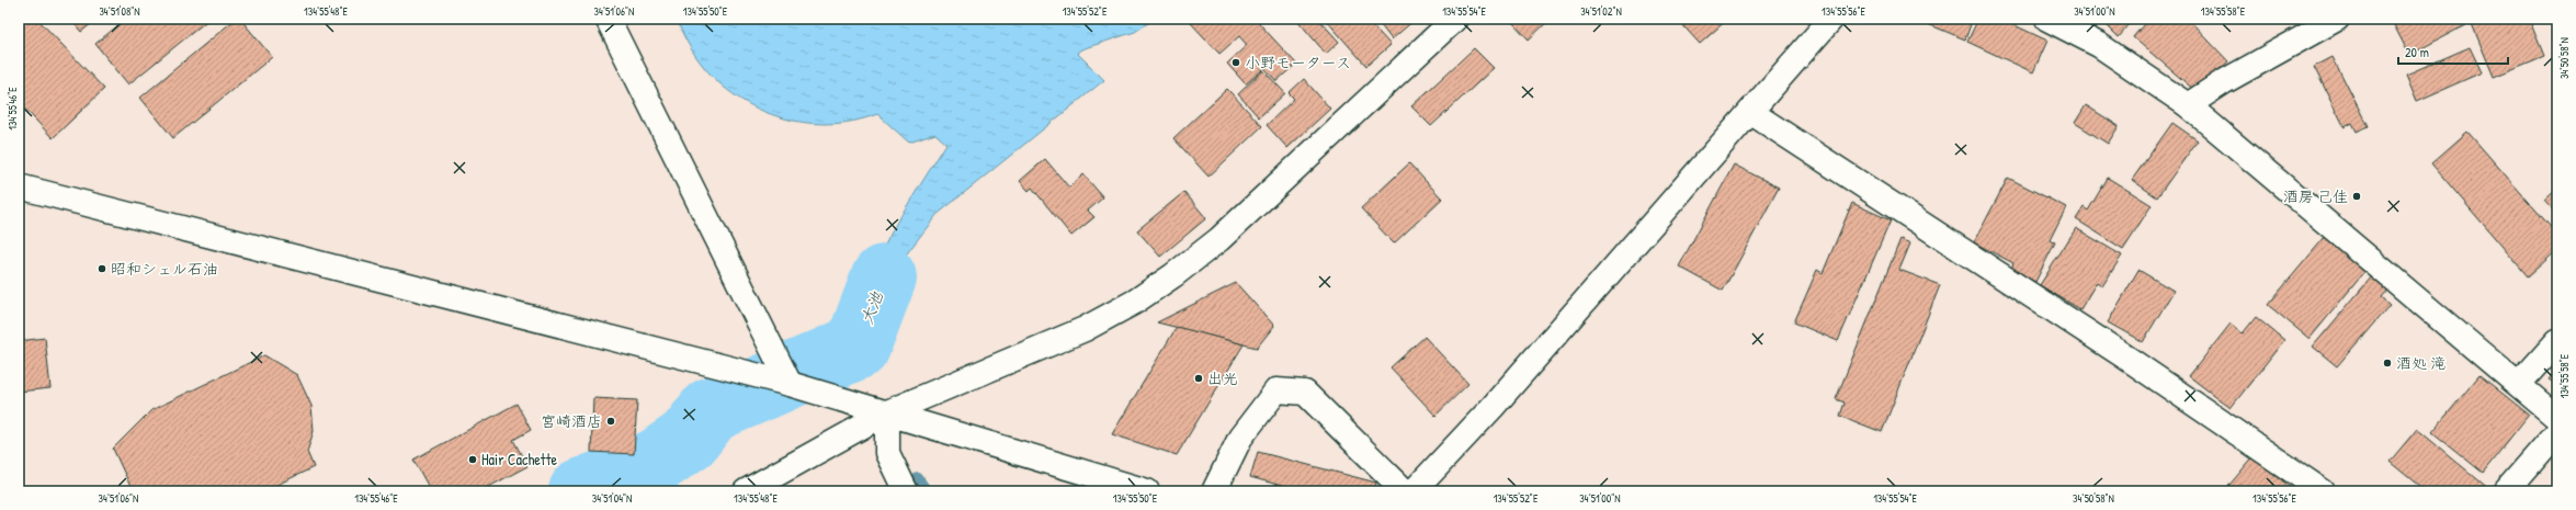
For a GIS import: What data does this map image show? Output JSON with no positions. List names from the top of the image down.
{
  "water": ["大池"],
  "places": [
    "小野モータース",
    "酒房 己佳",
    "昭和シェル石油",
    "酒処 滝",
    "出光",
    "宮崎酒店",
    "Hair Cachette"
  ],
  "scale_bar": "20 m",
  "coordinates": [
    "34°51'08\"N",
    "134°55'48\"E",
    "34°51'06\"N",
    "134°55'50\"E",
    "134°55'52\"E",
    "134°55'54\"E",
    "34°51'02\"N",
    "134°55'56\"E",
    "34°51'00\"N",
    "134°55'58\"E",
    "34°50'58\"N",
    "134°55'46\"E",
    "34°51'04\"N"
  ]
}
